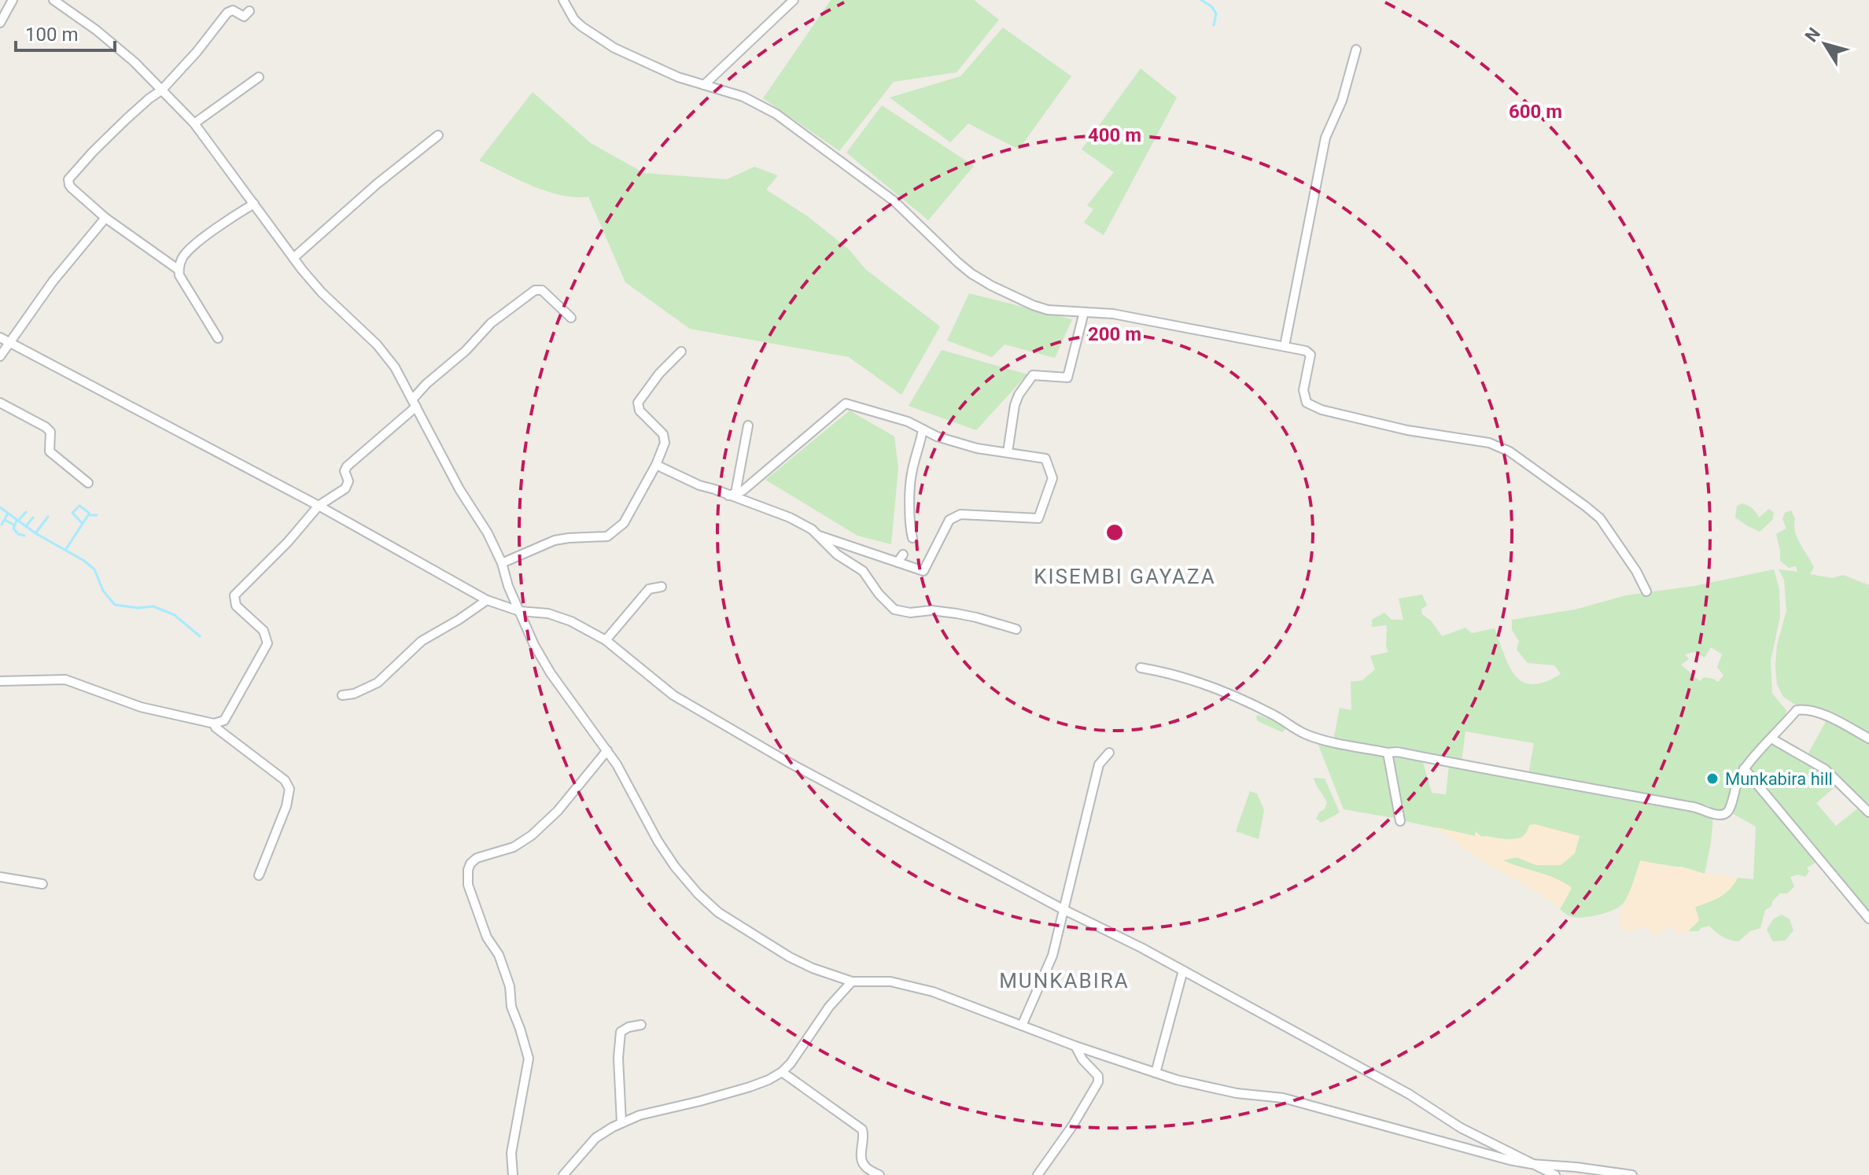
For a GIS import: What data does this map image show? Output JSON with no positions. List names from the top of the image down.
{
  "districts": ["KISEMBI GAYAZA", "MUNKABIRA"],
  "places": ["Munkabira hill"],
  "scale_bar": "100 m",
  "north": "top left",
  "rings": ["600 m", "400 m", "200 m"]
}
